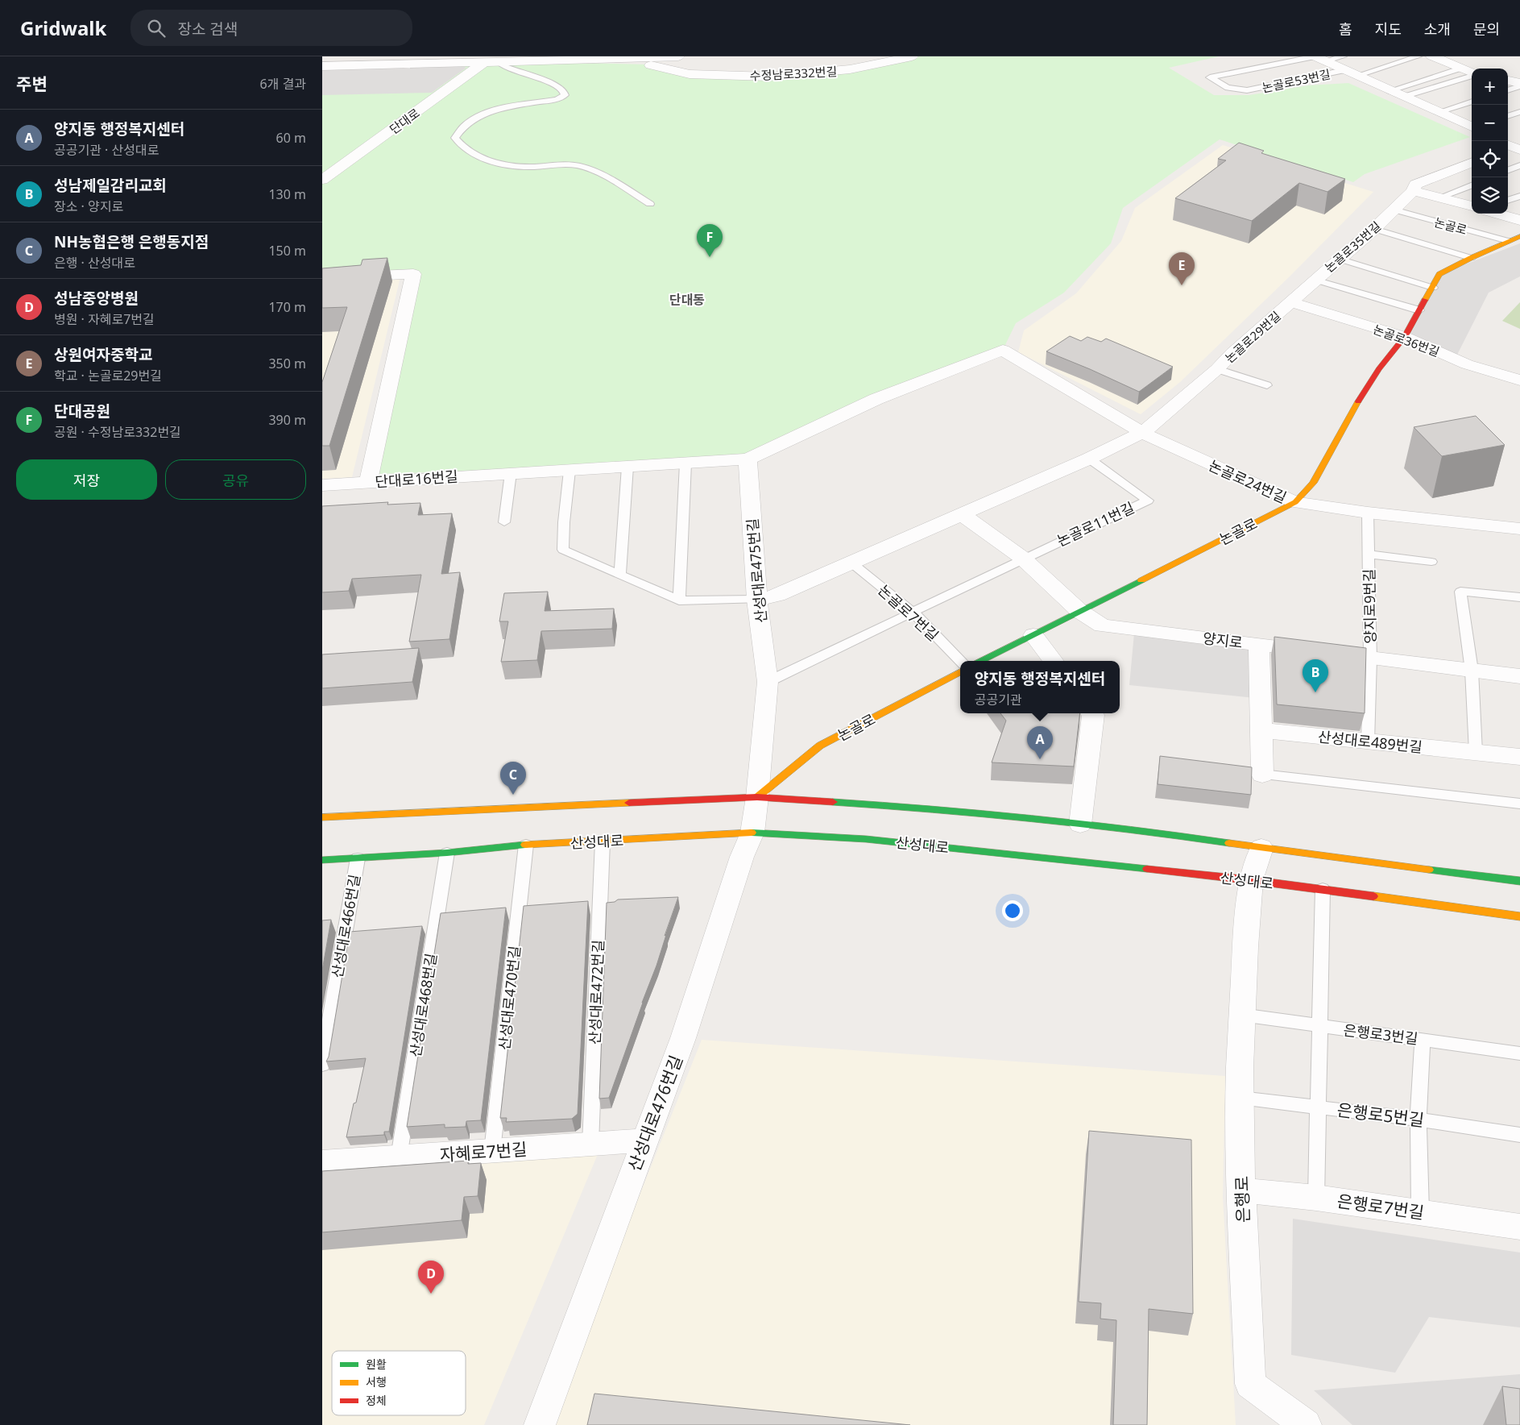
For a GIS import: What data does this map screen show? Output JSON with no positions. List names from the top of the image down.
{
  "streets": {
    "main road": ["논골로", "산성대로"],
    "street": [
      "수정남로332번길",
      "논골로53번길",
      "단대로",
      "논골로35번길",
      "논골로29번길",
      "논골로36번길",
      "단대로16번길",
      "논골로24번길",
      "산성대로475번길",
      "양지로",
      "산성대로489번길",
      "산성대로476번길",
      "자혜로7번길",
      "은행로",
      "은행로7번길"
    ],
    "lane": [
      "논골로11번길",
      "양지로9번길",
      "논골로7번길",
      "산성대로466번길",
      "산성대로472번길",
      "산성대로470번길",
      "산성대로468번길",
      "은행로3번길",
      "은행로5번길"
    ]
  },
  "crossings": [
    ["논골로", "논골로35번길"],
    ["논골로", "논골로36번길"],
    ["논골로", "논골로24번길"],
    ["논골로", "산성대로475번길"],
    ["논골로", "양지로"],
    ["논골로", "산성대로476번길"],
    ["논골로35번길", "논골로29번길"],
    ["논골로35번길", "논골로36번길"],
    ["논골로29번길", "논골로36번길"],
    ["단대로16번길", "논골로24번길"],
    ["단대로16번길", "산성대로475번길"],
    ["논골로24번길", "산성대로475번길"],
    ["논골로24번길", "양지로9번길"],
    ["논골로11번길", "논골로7번길"],
    ["산성대로475번길", "산성대로476번길"],
    ["양지로9번길", "양지로"],
    ["산성대로", "산성대로466번길"],
    ["산성대로", "산성대로472번길"],
    ["산성대로", "산성대로470번길"],
    ["산성대로", "산성대로468번길"],
    ["산성대로", "산성대로476번길"],
    ["산성대로", "은행로"],
    ["산성대로472번길", "자혜로7번길"],
    ["산성대로470번길", "자혜로7번길"],
    ["산성대로468번길", "자혜로7번길"],
    ["은행로3번길", "은행로"],
    ["산성대로476번길", "자혜로7번길"],
    ["은행로5번길", "은행로"],
    ["은행로", "은행로7번길"]
  ],
  "districts": ["단대동"],
  "legend": ["원활", "서행", "정체"],
  "page": {
    "header": "Gridwalk",
    "search": "장소 검색",
    "nav": [
      "홈",
      "지도",
      "소개",
      "문의"
    ],
    "heading": ["주변", "6개 결과"],
    "map_buttons": ["+", "−"],
    "list": [
      {
        "mark": "A",
        "name": "양지동 행정복지센터",
        "note": "공공기관 · 산성대로",
        "value": "60 m"
      },
      {
        "mark": "B",
        "name": "성남제일감리교회",
        "note": "장소 · 양지로",
        "value": "130 m"
      },
      {
        "mark": "C",
        "name": "NH농협은행 은행동지점",
        "note": "은행 · 산성대로",
        "value": "150 m"
      },
      {
        "mark": "D",
        "name": "성남중앙병원",
        "note": "병원 · 자혜로7번길",
        "value": "170 m"
      },
      {
        "mark": "E",
        "name": "상원여자중학교",
        "note": "학교 · 논골로29번길",
        "value": "350 m"
      },
      {
        "mark": "F",
        "name": "단대공원",
        "note": "공원 · 수정남로332번길",
        "value": "390 m"
      }
    ],
    "pins": [
      "F",
      "E",
      "B",
      "A",
      "C",
      "D"
    ],
    "buttons": ["저장", "공유"],
    "popup": ["양지동 행정복지센터", "공공기관"]
  }
}
